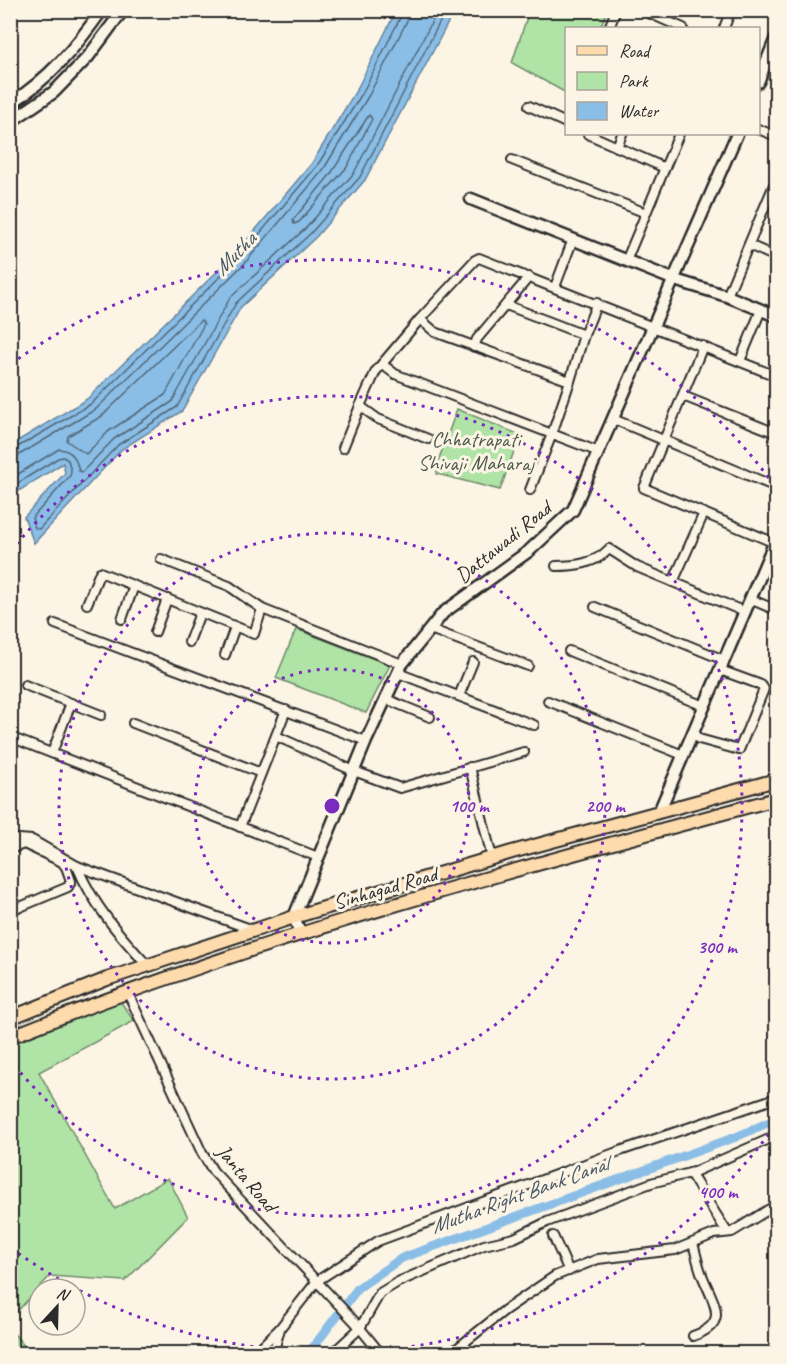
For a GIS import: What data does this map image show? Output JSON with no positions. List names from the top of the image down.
{
  "streets": {
    "main road": ["Sinhagad Road"],
    "street": ["Dattawadi Road", "Janta Road"]
  },
  "crossings": [
    ["Dattawadi Road", "Sinhagad Road"],
    ["Sinhagad Road", "Janta Road"]
  ],
  "water": ["Mutha", "Mutha Right Bank Canal"],
  "parks": ["Chhatrapati Shivaji Maharaj"],
  "legend": ["Road", "Park", "Water"],
  "north": "top",
  "rings": [
    "100 m",
    "200 m",
    "300 m",
    "400 m"
  ]
}
